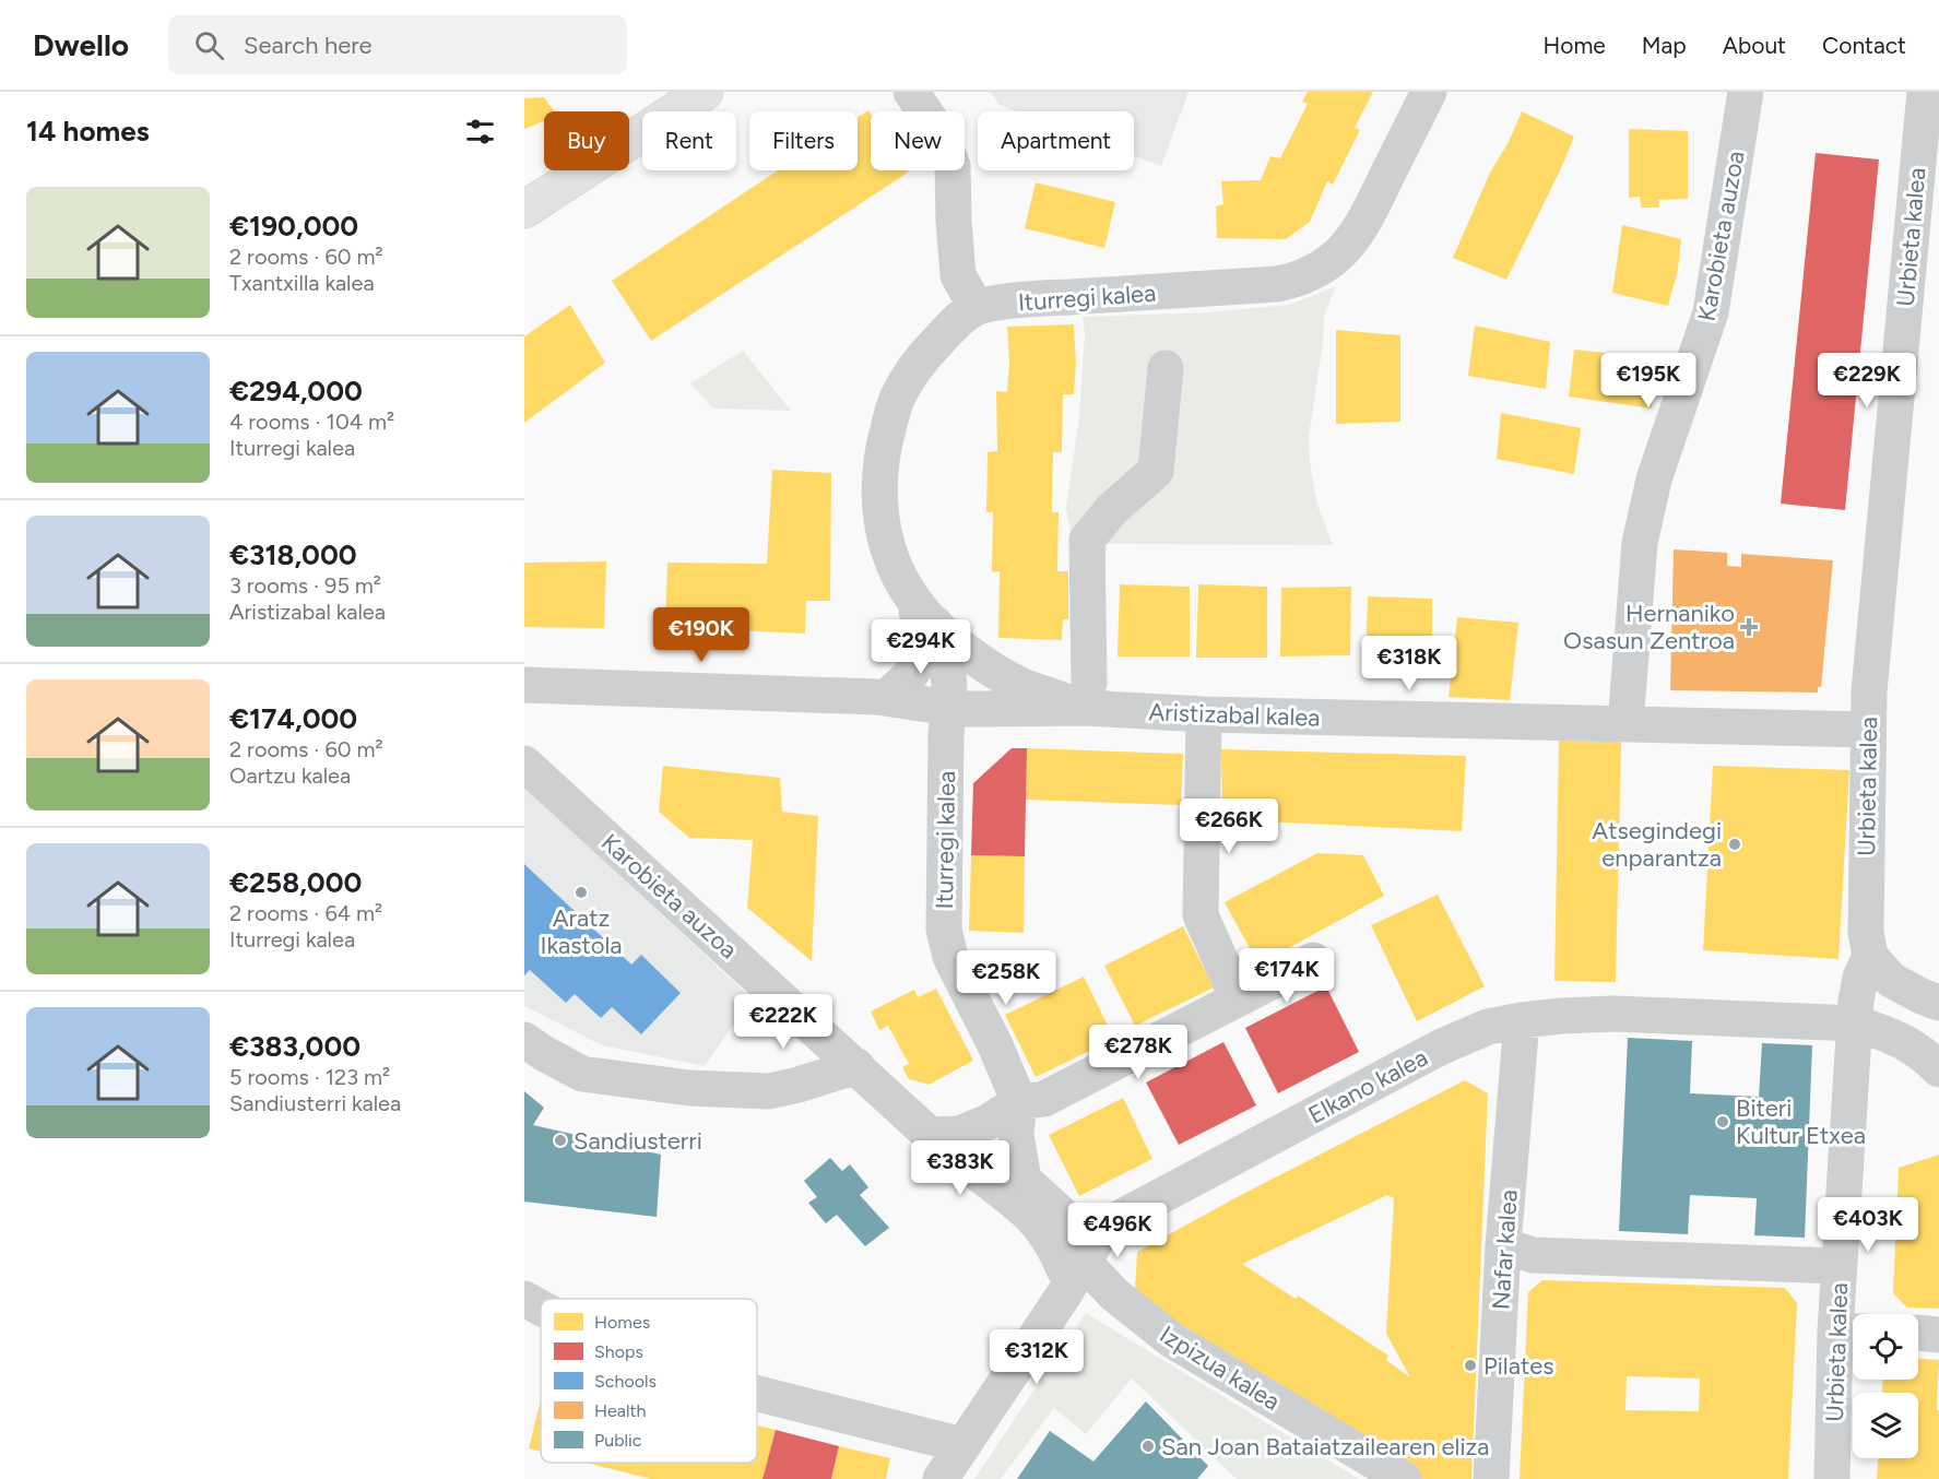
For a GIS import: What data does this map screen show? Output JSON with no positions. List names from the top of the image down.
{
  "streets": {
    "street": [
      "Karobieta auzoa",
      "Urbieta kalea",
      "Iturregi kalea",
      "Aristizabal kalea",
      "Elkano kalea",
      "Nafar kalea",
      "Izpizua kalea"
    ]
  },
  "crossings": [
    ["Karobieta auzoa", "Aristizabal kalea"],
    ["Urbieta kalea", "Aristizabal kalea"],
    ["Urbieta kalea", "Elkano kalea"],
    ["Iturregi kalea", "Aristizabal kalea"],
    ["Iturregi kalea", "Izpizua kalea"],
    ["Elkano kalea", "Nafar kalea"],
    ["Elkano kalea", "Izpizua kalea"]
  ],
  "places": {
    "health": ["Hernaniko Osasun Zentroa"],
    "other": [
      "Atsegindegi enparantza",
      "Aratz Ikastola",
      "Biteri Kultur Etxea",
      "Sandiusterri",
      "Pilates",
      "San Joan Bataiatzailearen eliza"
    ]
  },
  "legend": [
    "Homes",
    "Shops",
    "Schools",
    "Health",
    "Public"
  ],
  "page": {
    "header": "Dwello",
    "search": "Search here",
    "nav": [
      "Home",
      "Map",
      "About",
      "Contact"
    ],
    "heading": "14 homes",
    "chip": [
      "Buy",
      "Rent",
      "Filters",
      "New",
      "Apartment"
    ],
    "list": [
      {
        "name": "€190,000",
        "note": "2 rooms · 60 m² · Txantxilla kalea"
      },
      {
        "name": "€294,000",
        "note": "4 rooms · 104 m² · Iturregi kalea"
      },
      {
        "name": "€318,000",
        "note": "3 rooms · 95 m² · Aristizabal kalea"
      },
      {
        "name": "€174,000",
        "note": "2 rooms · 60 m² · Oartzu kalea"
      },
      {
        "name": "€258,000",
        "note": "2 rooms · 64 m² · Iturregi kalea"
      },
      {
        "name": "€383,000",
        "note": "5 rooms · 123 m² · Sandiusterri kalea"
      }
    ],
    "price": [
      "€195K",
      "€229K",
      "€190K",
      "€294K",
      "€318K",
      "€266K",
      "€174K",
      "€258K",
      "€222K",
      "€278K",
      "€383K",
      "€403K",
      "€496K",
      "€312K"
    ]
  }
}
